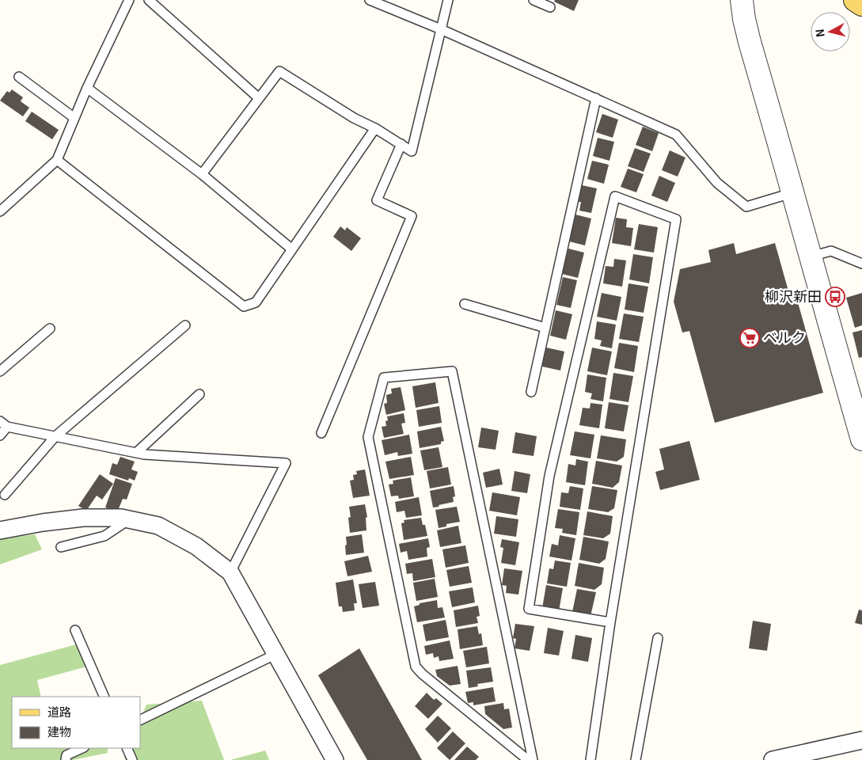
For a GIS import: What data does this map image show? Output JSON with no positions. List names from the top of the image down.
{
  "places": {
    "bus stop": ["柳沢新田"],
    "supermarket": ["ベルク"]
  },
  "legend": ["道路", "建物"],
  "north": "left"
}
